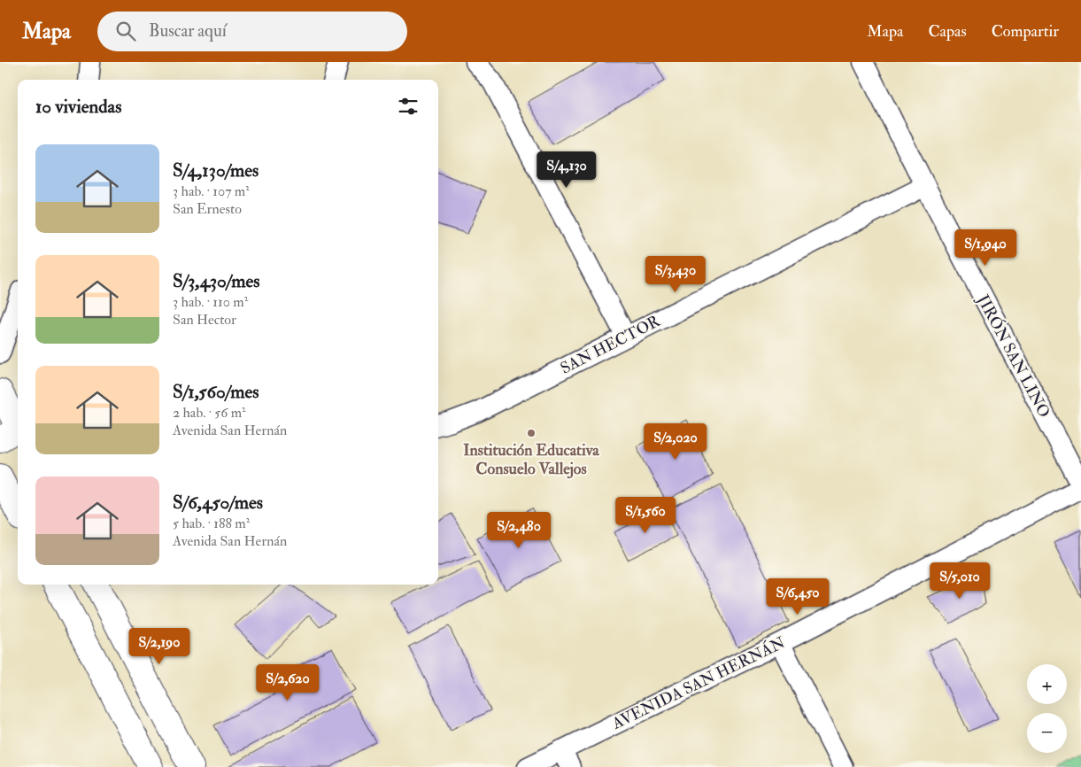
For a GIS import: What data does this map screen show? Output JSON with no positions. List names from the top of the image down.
{
  "streets": {
    "street": ["SAN HECTOR", "JIRÓN SAN LINO", "AVENIDA SAN HERNÁN"]
  },
  "crossings": [
    ["SAN HECTOR", "JIRÓN SAN LINO"]
  ],
  "places": ["Institución Educativa Consuelo Vallejos"],
  "page": {
    "header": "Mapa",
    "search": "Buscar aquí",
    "nav": ["Mapa", "Capas", "Compartir"],
    "heading": "10 viviendas",
    "list": [
      {
        "name": "S/4,130/mes",
        "note": "3 hab. · 107 m² · San Ernesto"
      },
      {
        "name": "S/3,430/mes",
        "note": "3 hab. · 110 m² · San Hector"
      },
      {
        "name": "S/1,560/mes",
        "note": "2 hab. · 56 m² · Avenida San Hernán"
      },
      {
        "name": "S/6,450/mes",
        "note": "5 hab. · 188 m² · Avenida San Hernán"
      }
    ],
    "price": [
      "S/4,130",
      "S/1,940",
      "S/3,430",
      "S/2,020",
      "S/1,560",
      "S/2,480",
      "S/5,010",
      "S/6,450",
      "S/2,190",
      "S/2,620"
    ],
    "map_buttons": ["+", "−"]
  }
}
